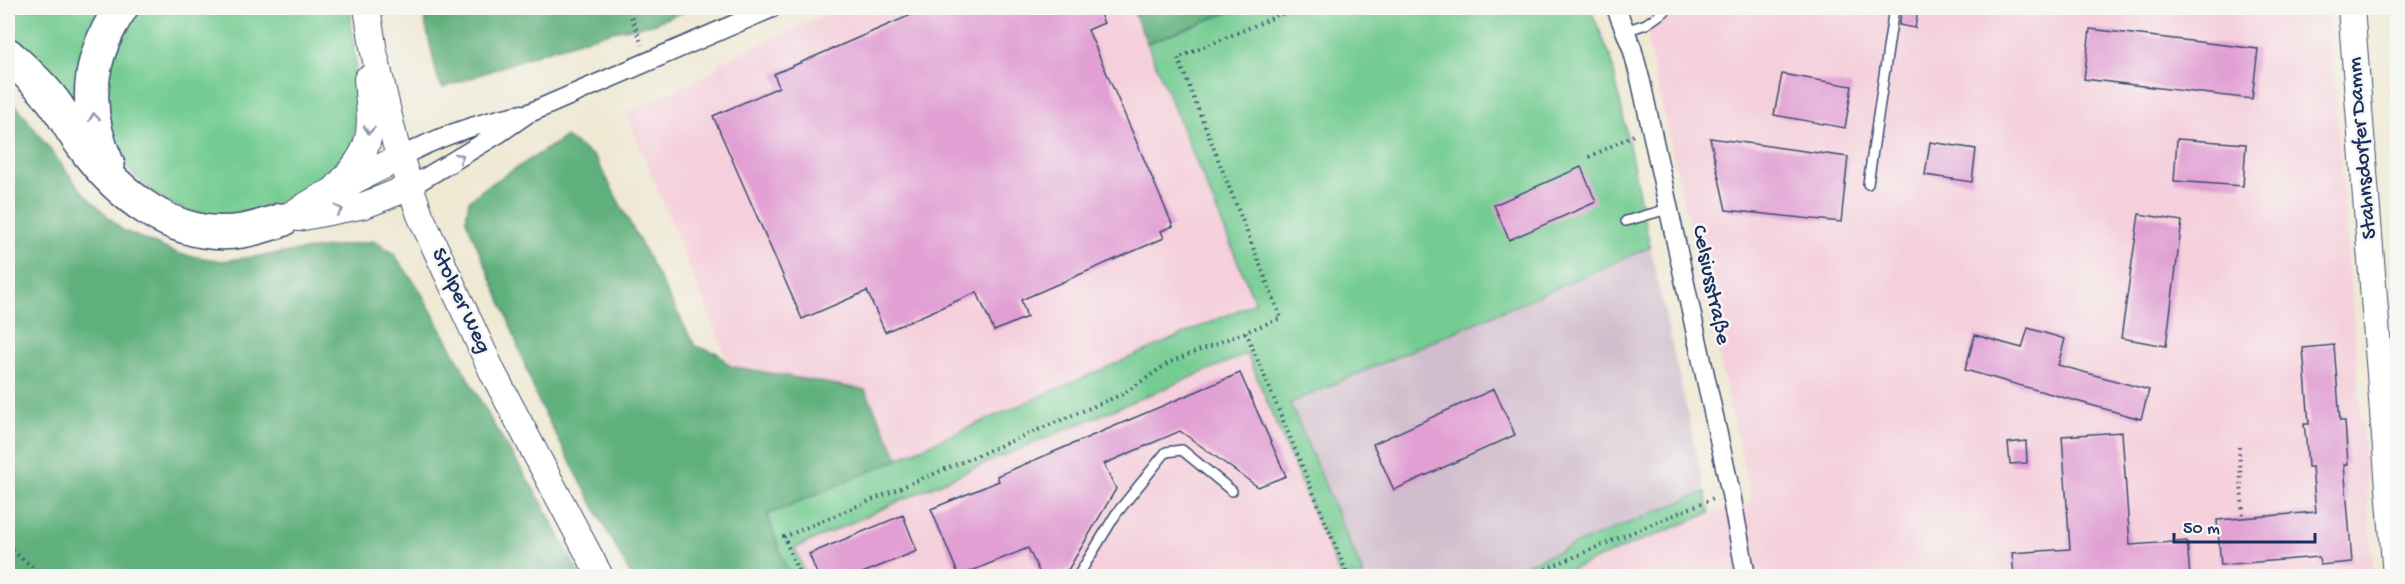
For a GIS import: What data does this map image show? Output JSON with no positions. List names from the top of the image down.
{
  "streets": {
    "street": ["Stahnsdorfer Damm", "Celsiusstraße", "Stolper Weg"]
  },
  "scale_bar": "50 m"
}
